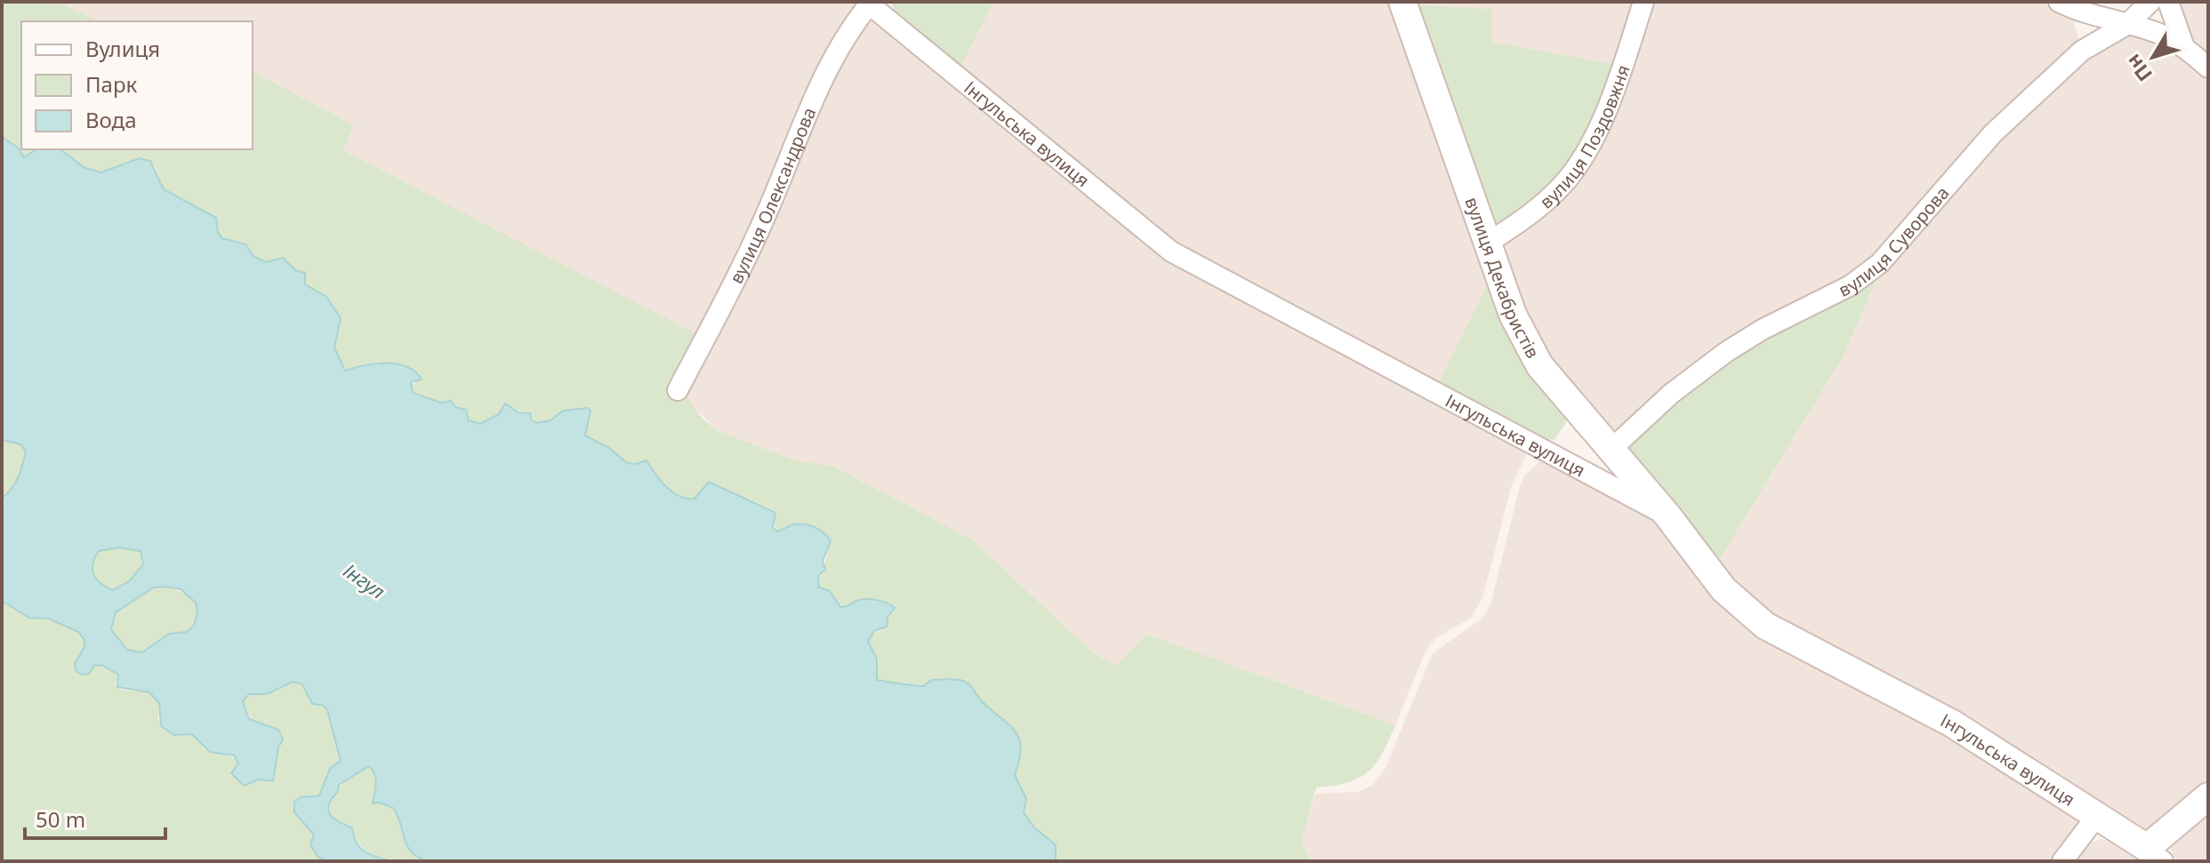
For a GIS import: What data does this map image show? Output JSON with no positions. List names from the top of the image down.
{
  "streets": {
    "street": [
      "Інгульська вулиця",
      "вулиця Поздовжня",
      "вулиця Олександрова",
      "вулиця Суворова",
      "вулиця Декабристів"
    ]
  },
  "crossings": [
    ["Інгульська вулиця", "вулиця Олександрова"],
    ["Інгульська вулиця", "вулиця Декабристів"],
    ["вулиця Поздовжня", "вулиця Декабристів"],
    ["вулиця Суворова", "вулиця Декабристів"]
  ],
  "water": ["Інгул"],
  "legend": ["Вулиця", "Парк", "Вода"],
  "scale_bar": "50 m",
  "north": "bottom left"
}
